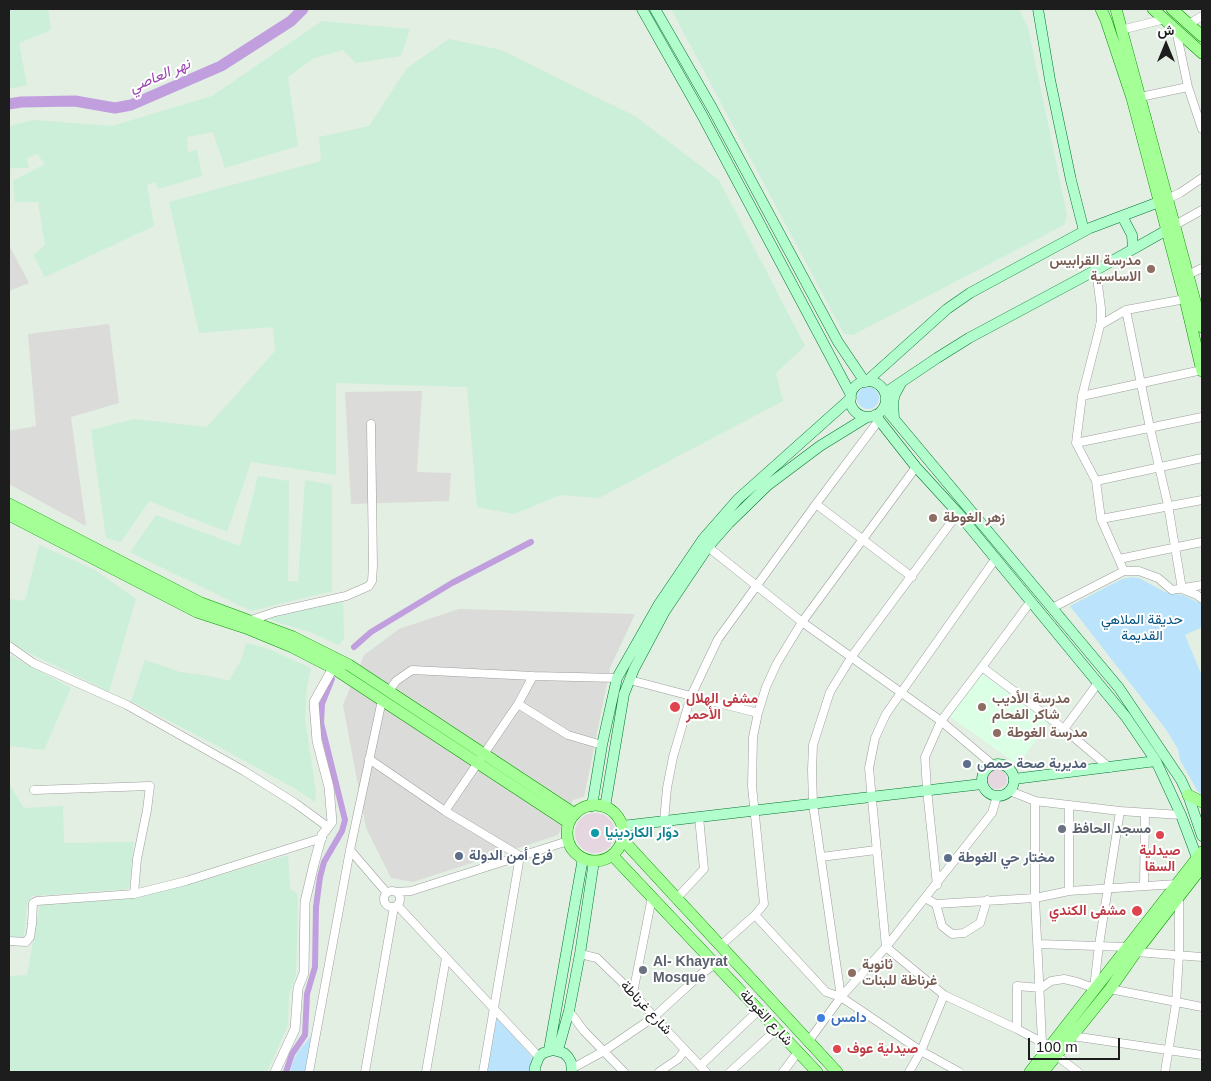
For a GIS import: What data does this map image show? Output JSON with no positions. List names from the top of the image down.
{
  "streets": {
    "main road": ["شارع الغوطة"],
    "street": ["شارع غرناطة"]
  },
  "water": ["نهر العاصي"],
  "parks": ["حديقة الملاهي القديمة"],
  "places": [
    "مدرسة القرابيس الاساسية",
    "زهر الغوطة",
    "مشفى الهلال الأحمر",
    "مدرسة الأديب شاكر الفحام",
    "مدرسة الغوطة",
    "مديرية صحة حمص",
    "مسجد الحافظ",
    "دوّار الكاردينيا",
    "صيدلية السقا",
    "فرع أمن الدولة",
    "مختار حي الغوطة",
    "مشفى الكندي",
    "Al- Khayrat Mosque",
    "ثانوية غرناطة للبنات",
    "دامس",
    "صيدلية عوف"
  ],
  "scale_bar": "100 m",
  "north": "top"
}
